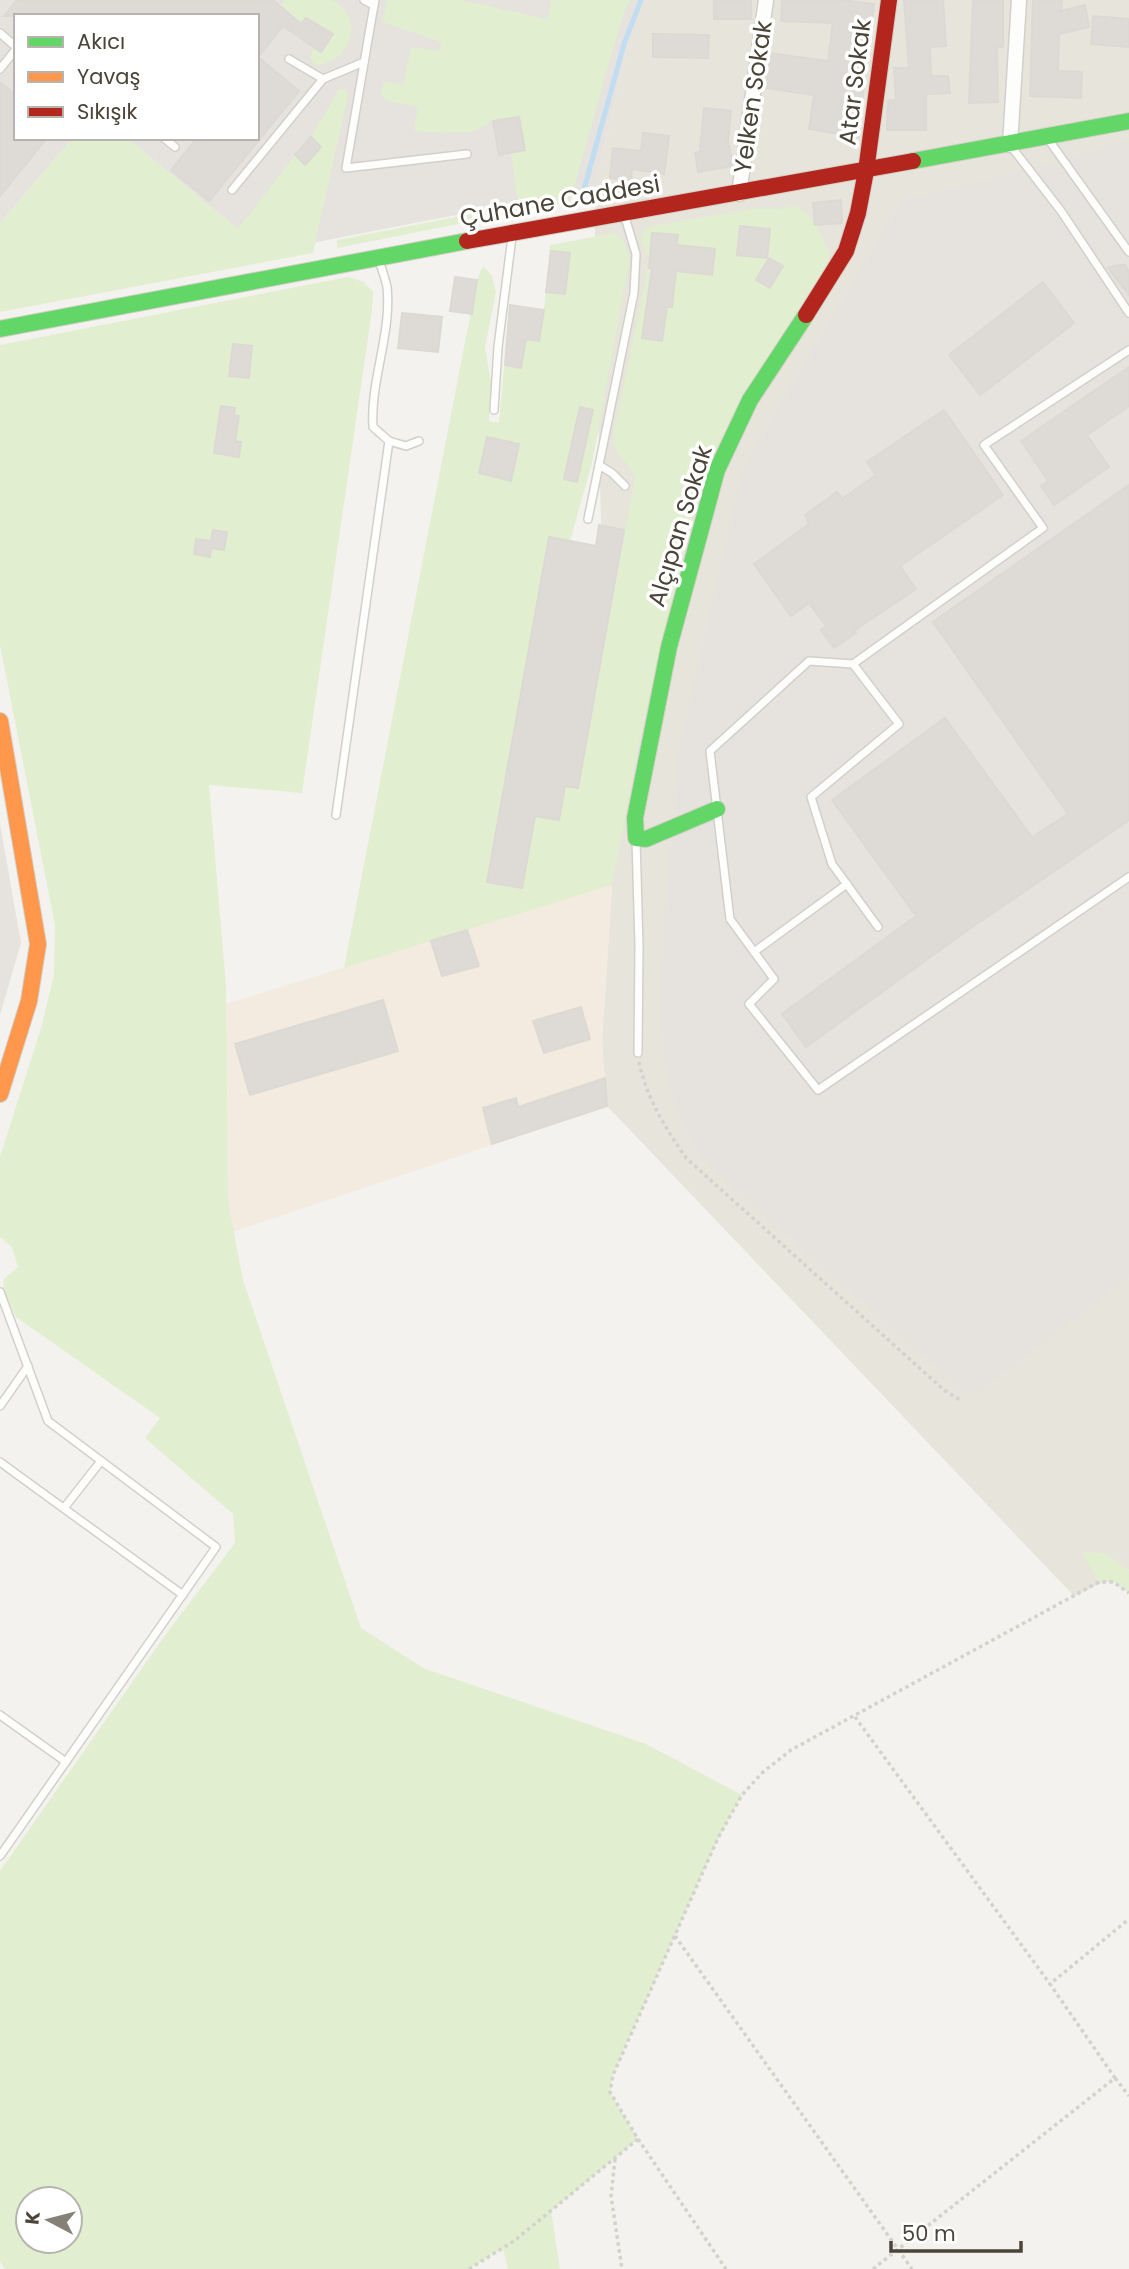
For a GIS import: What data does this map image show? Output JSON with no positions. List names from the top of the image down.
{
  "streets": {
    "street": [
      "Atar Sokak",
      "Yelken Sokak",
      "Çuhane Caddesi",
      "Alçıpan Sokak"
    ]
  },
  "crossings": [
    ["Atar Sokak", "Çuhane Caddesi"],
    ["Atar Sokak", "Alçıpan Sokak"],
    ["Yelken Sokak", "Çuhane Caddesi"],
    ["Çuhane Caddesi", "Alçıpan Sokak"]
  ],
  "legend": ["Akıcı", "Yavaş", "Sıkışık"],
  "scale_bar": "50 m",
  "north": "left"
}
